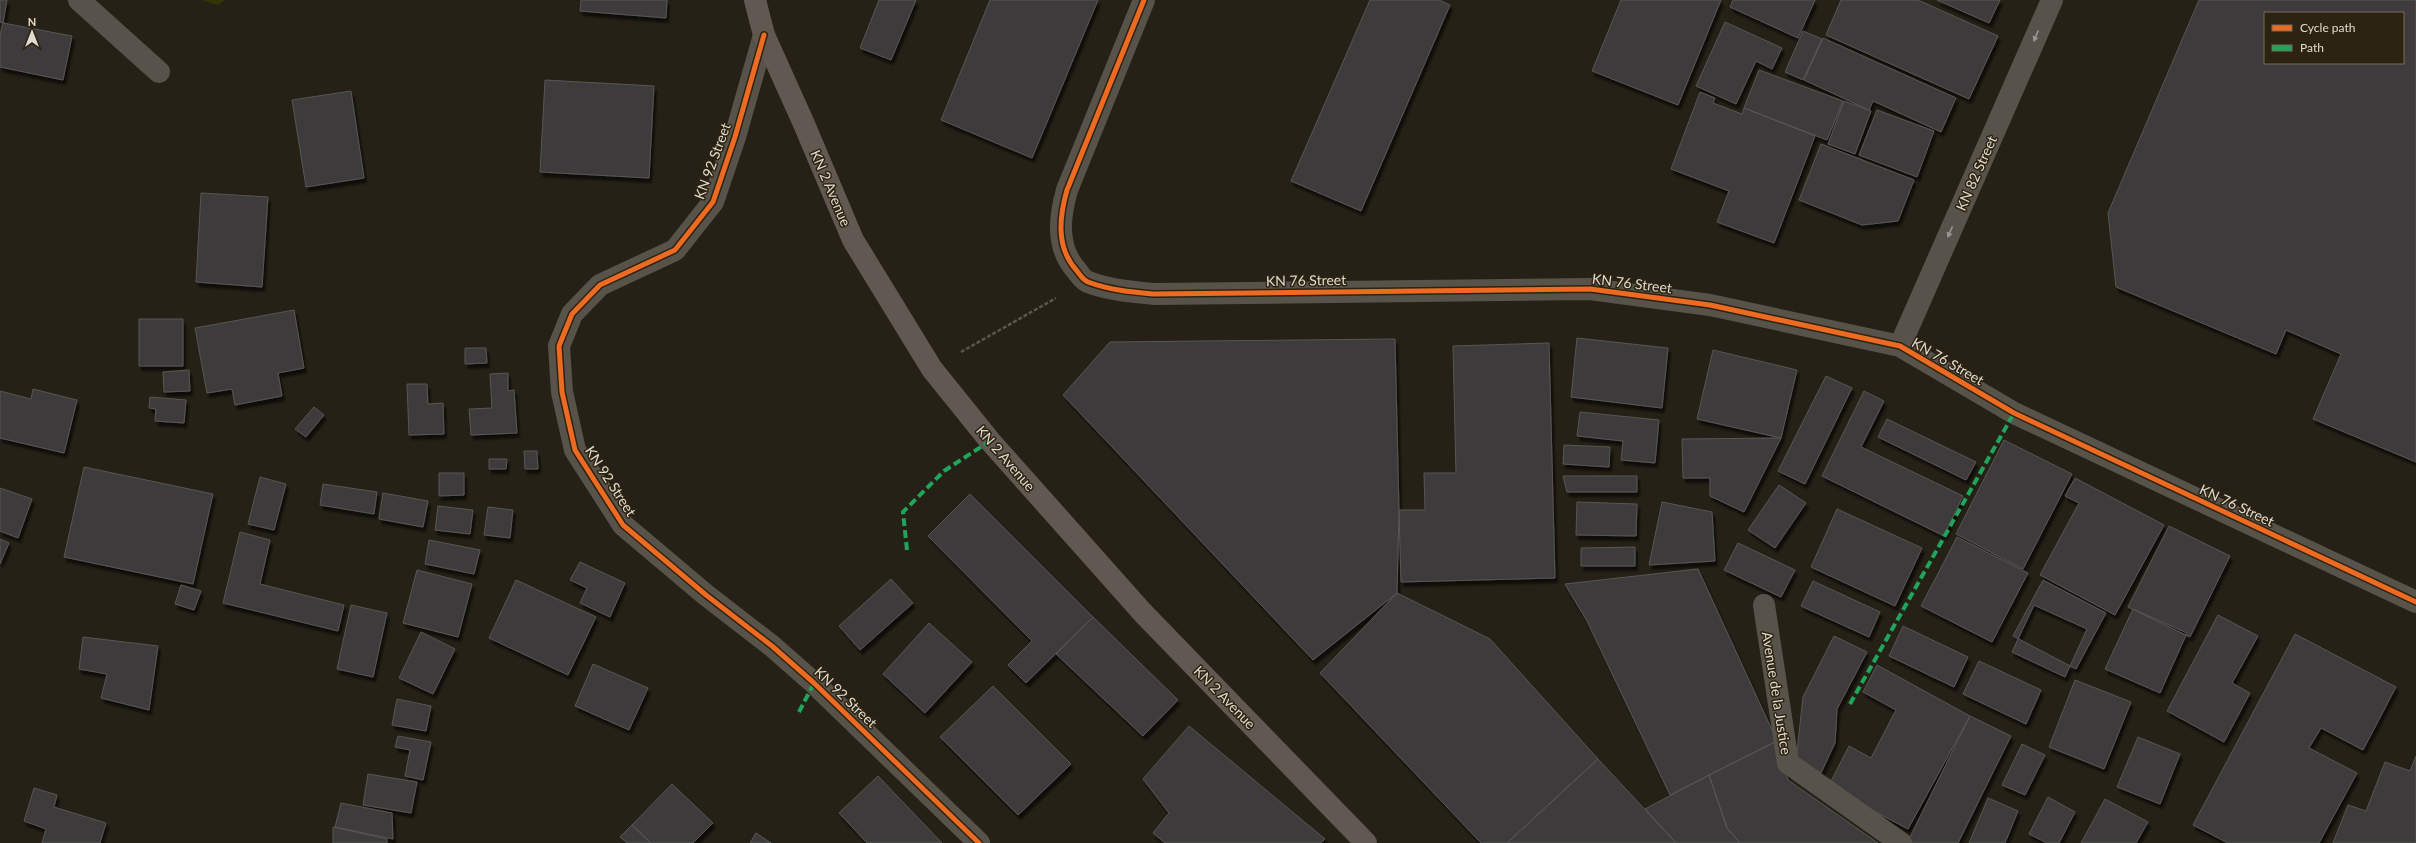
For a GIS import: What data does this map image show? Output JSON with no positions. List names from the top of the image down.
{
  "streets": {
    "main road": ["KN 2 Avenue"],
    "street": [
      "KN 92 Street",
      "KN 82 Street",
      "KN 76 Street",
      "Avenue de la Justice"
    ]
  },
  "crossings": [
    ["KN 92 Street", "KN 2 Avenue"],
    ["KN 82 Street", "KN 76 Street"]
  ],
  "one_way": ["KN 82 Street"],
  "legend": ["Cycle path", "Path"],
  "north": "top"
}
